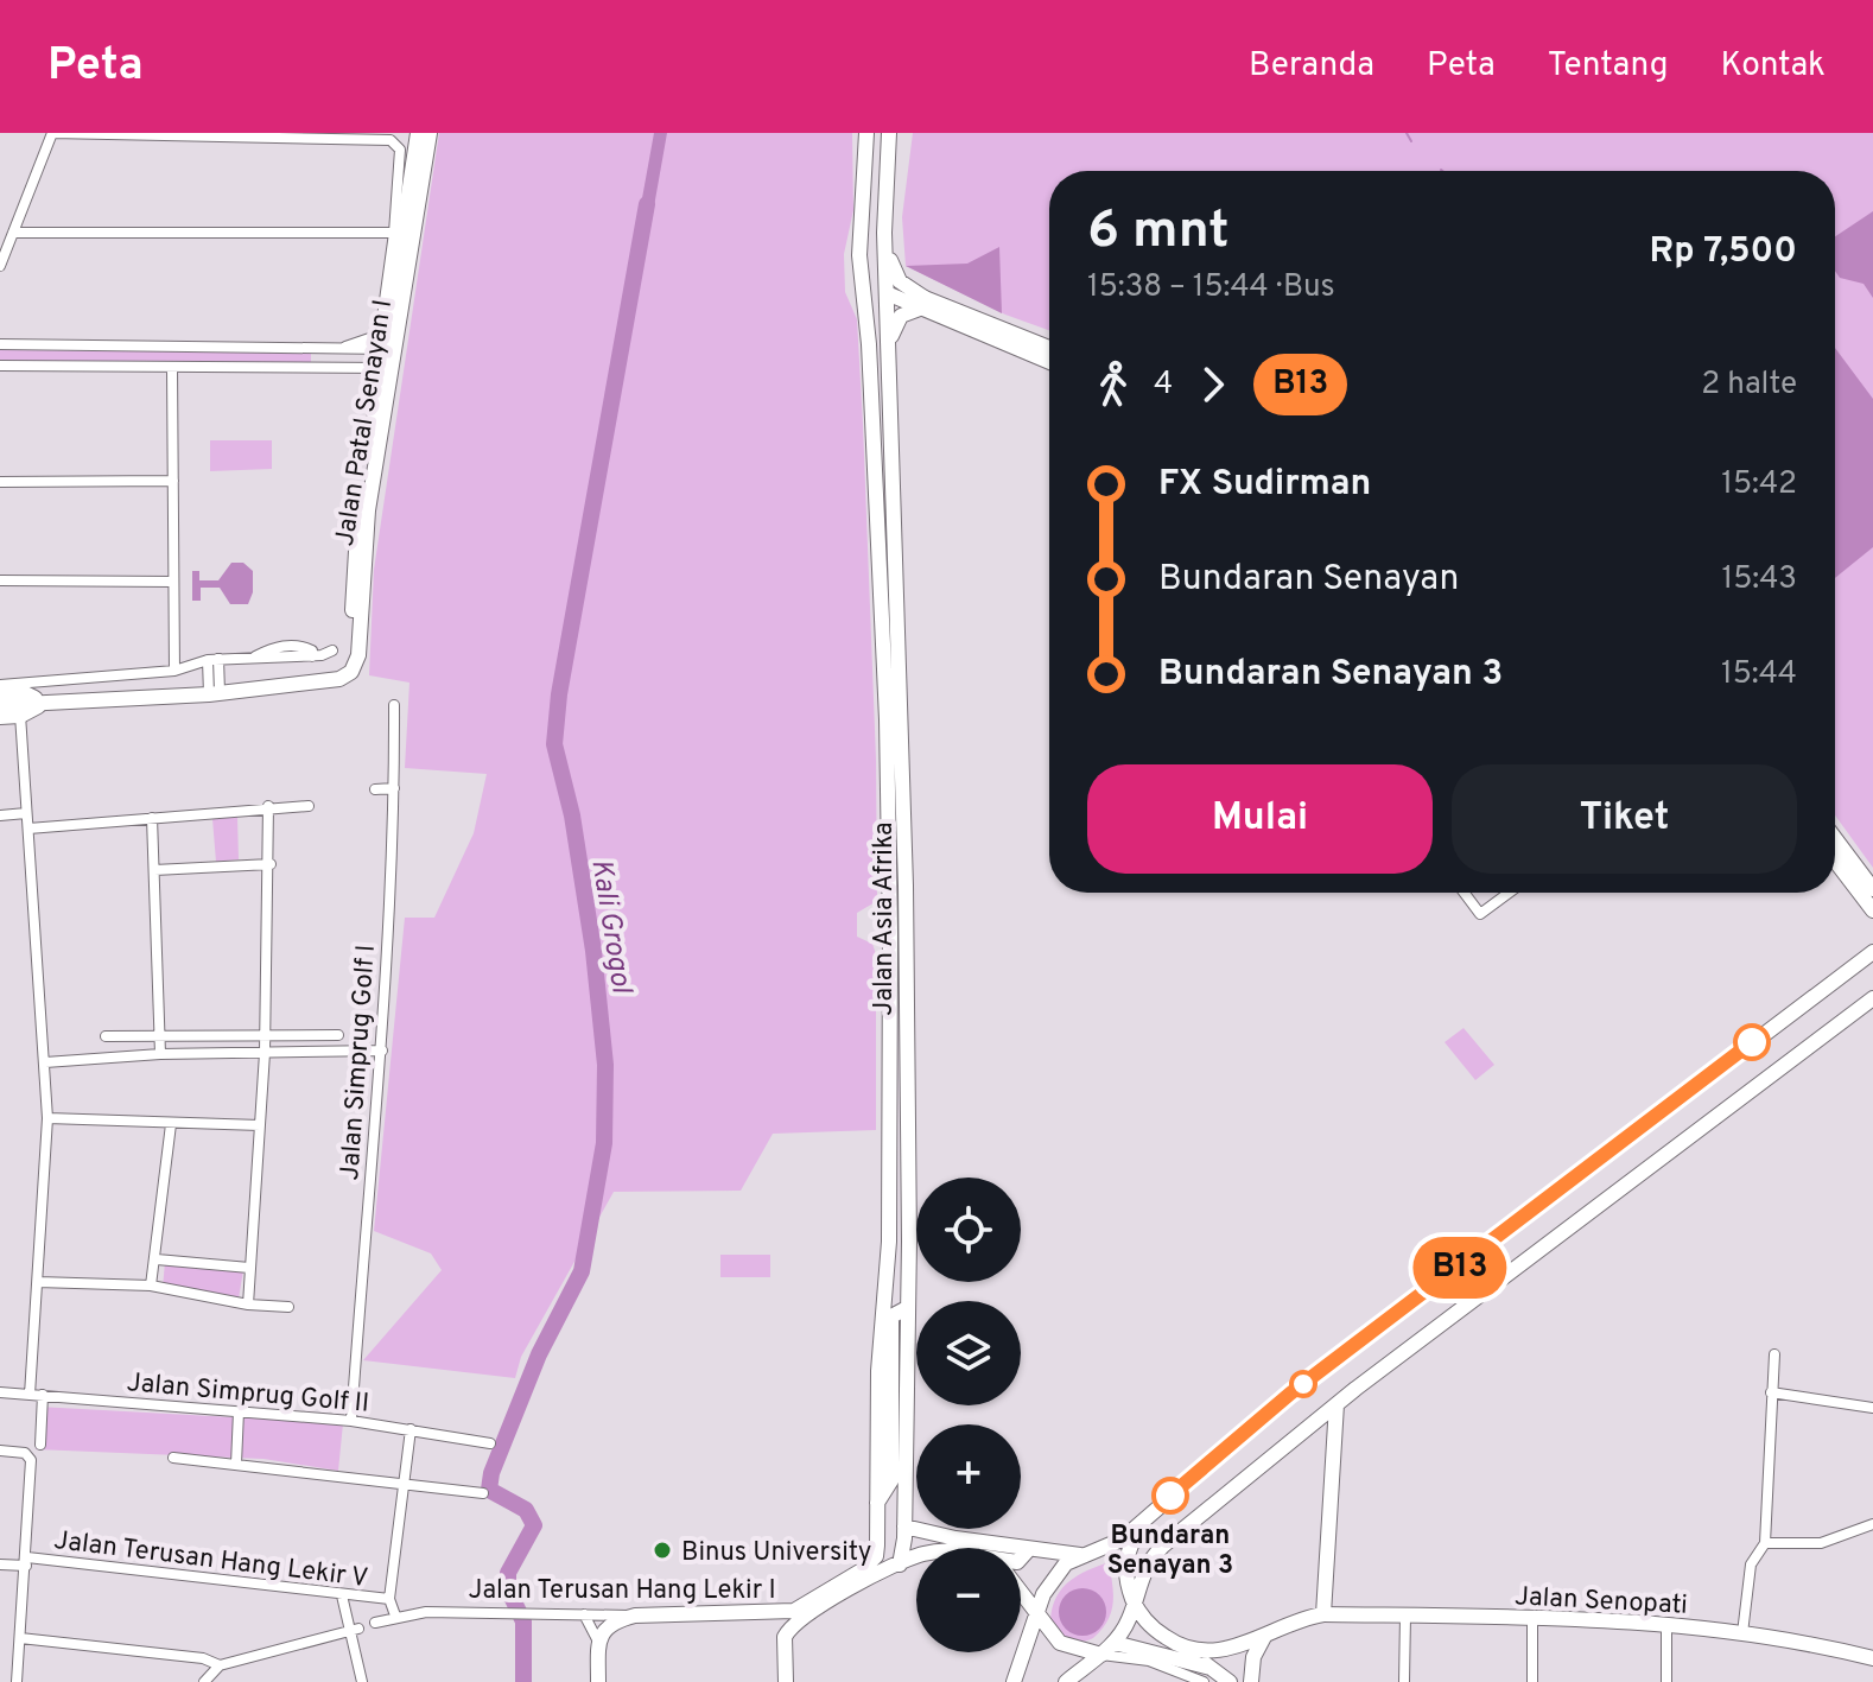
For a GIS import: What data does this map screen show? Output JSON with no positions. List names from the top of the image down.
{
  "streets": {
    "main road": [
      "Jalan Patal Senayan I",
      "Jalan Asia Afrika",
      "Jalan Terusan Hang Lekir I",
      "Jalan Senopati"
    ],
    "street": ["Jalan Simprug Golf I", "Jalan Simprug Golf II", "Jalan Terusan Hang Lekir V"]
  },
  "crossings": [
    ["Jalan Asia Afrika", "Jalan Terusan Hang Lekir I"],
    ["Jalan Simprug Golf I", "Jalan Simprug Golf II"],
    ["Jalan Simprug Golf II", "Jalan Terusan Hang Lekir V"],
    ["Jalan Terusan Hang Lekir V", "Jalan Terusan Hang Lekir I"]
  ],
  "water": ["Kali Grogol"],
  "places": ["Bundaran Senayan 3", "Binus University"],
  "lines": ["bus line B13"],
  "page": {
    "header": "Peta",
    "nav": [
      "Beranda",
      "Peta",
      "Tentang",
      "Kontak"
    ],
    "on_map": "B13",
    "heading": ["6 mnt", "15:38 – 15:44 · Bus", "Rp 7,500"],
    "legs": ["4", "B13", "2 halte"],
    "list": [
      {
        "name": "FX Sudirman",
        "value": "15:42"
      },
      {
        "name": "Bundaran Senayan",
        "value": "15:43"
      },
      {
        "name": "Bundaran Senayan 3",
        "value": "15:44"
      }
    ],
    "buttons": ["Mulai", "Tiket"],
    "map_buttons": ["+", "−"]
  }
}
